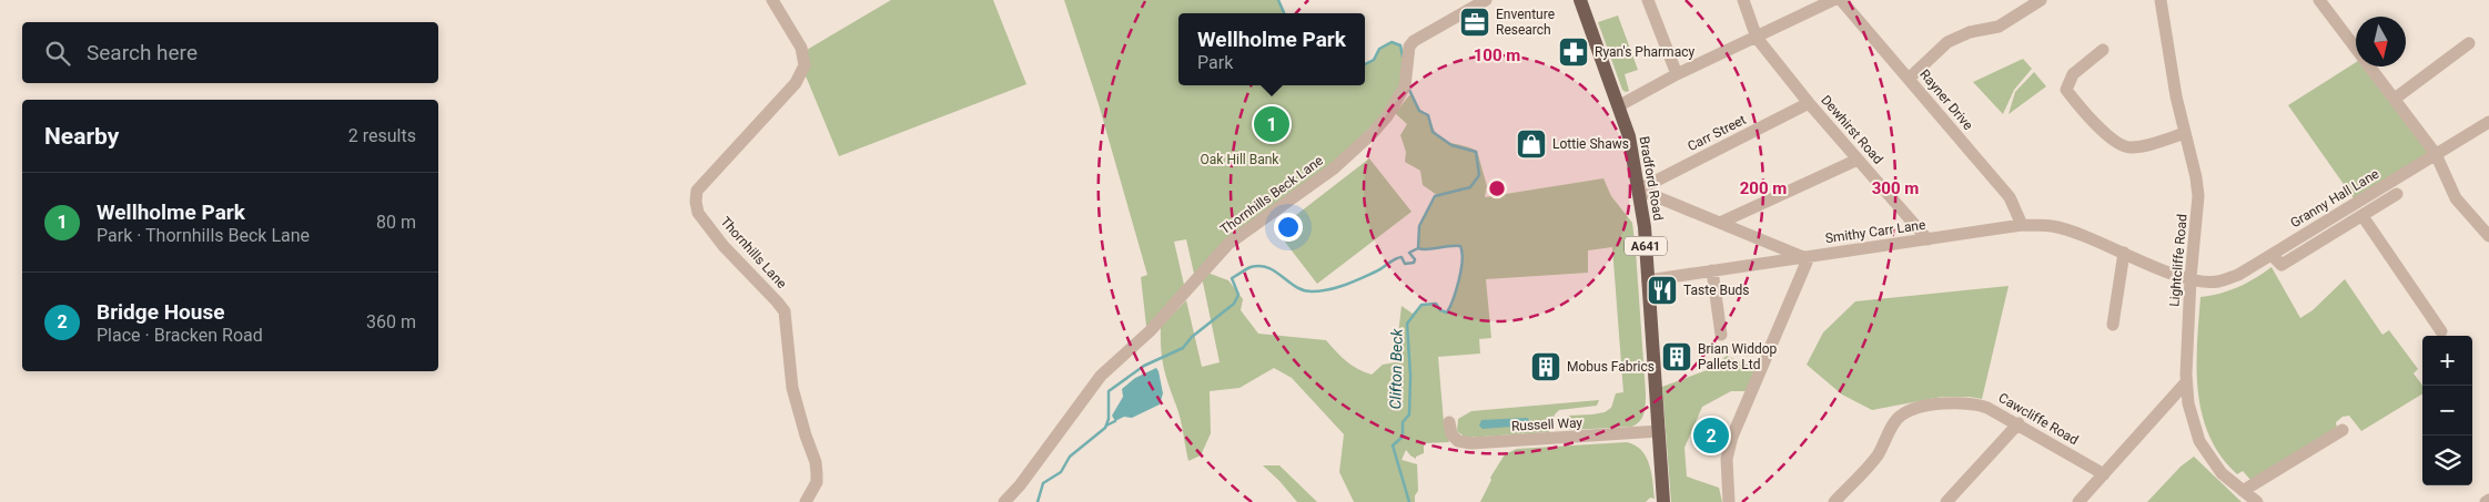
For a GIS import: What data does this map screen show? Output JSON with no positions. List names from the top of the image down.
{
  "streets": {
    "main road": ["Bradford Road", "A641"],
    "street": [
      "Rayner Drive",
      "Dewhirst Road",
      "Carr Street",
      "Thornhills Beck Lane",
      "Granny Hall Lane",
      "Smithy Carr Lane",
      "Thornhills Lane",
      "Lightcliffe Road",
      "Cawcliffe Road",
      "Russell Way"
    ]
  },
  "crossings": [
    ["Rayner Drive", "Smithy Carr Lane"],
    ["Dewhirst Road", "Carr Street"],
    ["Dewhirst Road", "Smithy Carr Lane"],
    ["Carr Street", "Bradford Road"],
    ["Bradford Road", "Smithy Carr Lane"],
    ["Bradford Road", "Russell Way"],
    ["Granny Hall Lane", "Smithy Carr Lane"],
    ["Granny Hall Lane", "Lightcliffe Road"],
    ["Smithy Carr Lane", "Lightcliffe Road"]
  ],
  "water": ["Clifton Beck"],
  "parks": ["Oak Hill Bank"],
  "places": {
    "office": ["Enventure Research"],
    "pharmacy": ["Ryan's Pharmacy"],
    "shop": ["Lottie Shaws"],
    "restaurant": ["Taste Buds"],
    "building": ["Brian Widdop Pallets Ltd", "Mobus Fabrics"]
  },
  "north": "bottom",
  "page": {
    "popup": ["Wellholme Park", "Park"],
    "search": "Search here",
    "heading": ["Nearby", "2 results"],
    "pins": ["1", "2"],
    "list": [
      {
        "mark": "1",
        "name": "Wellholme Park",
        "note": "Park · Thornhills Beck Lane",
        "value": "80 m"
      },
      {
        "mark": "2",
        "name": "Bridge House",
        "note": "Place · Bracken Road",
        "value": "360 m"
      }
    ],
    "map_buttons": ["+", "−"]
  },
  "rings": ["100 m", "200 m", "300 m"]
}
